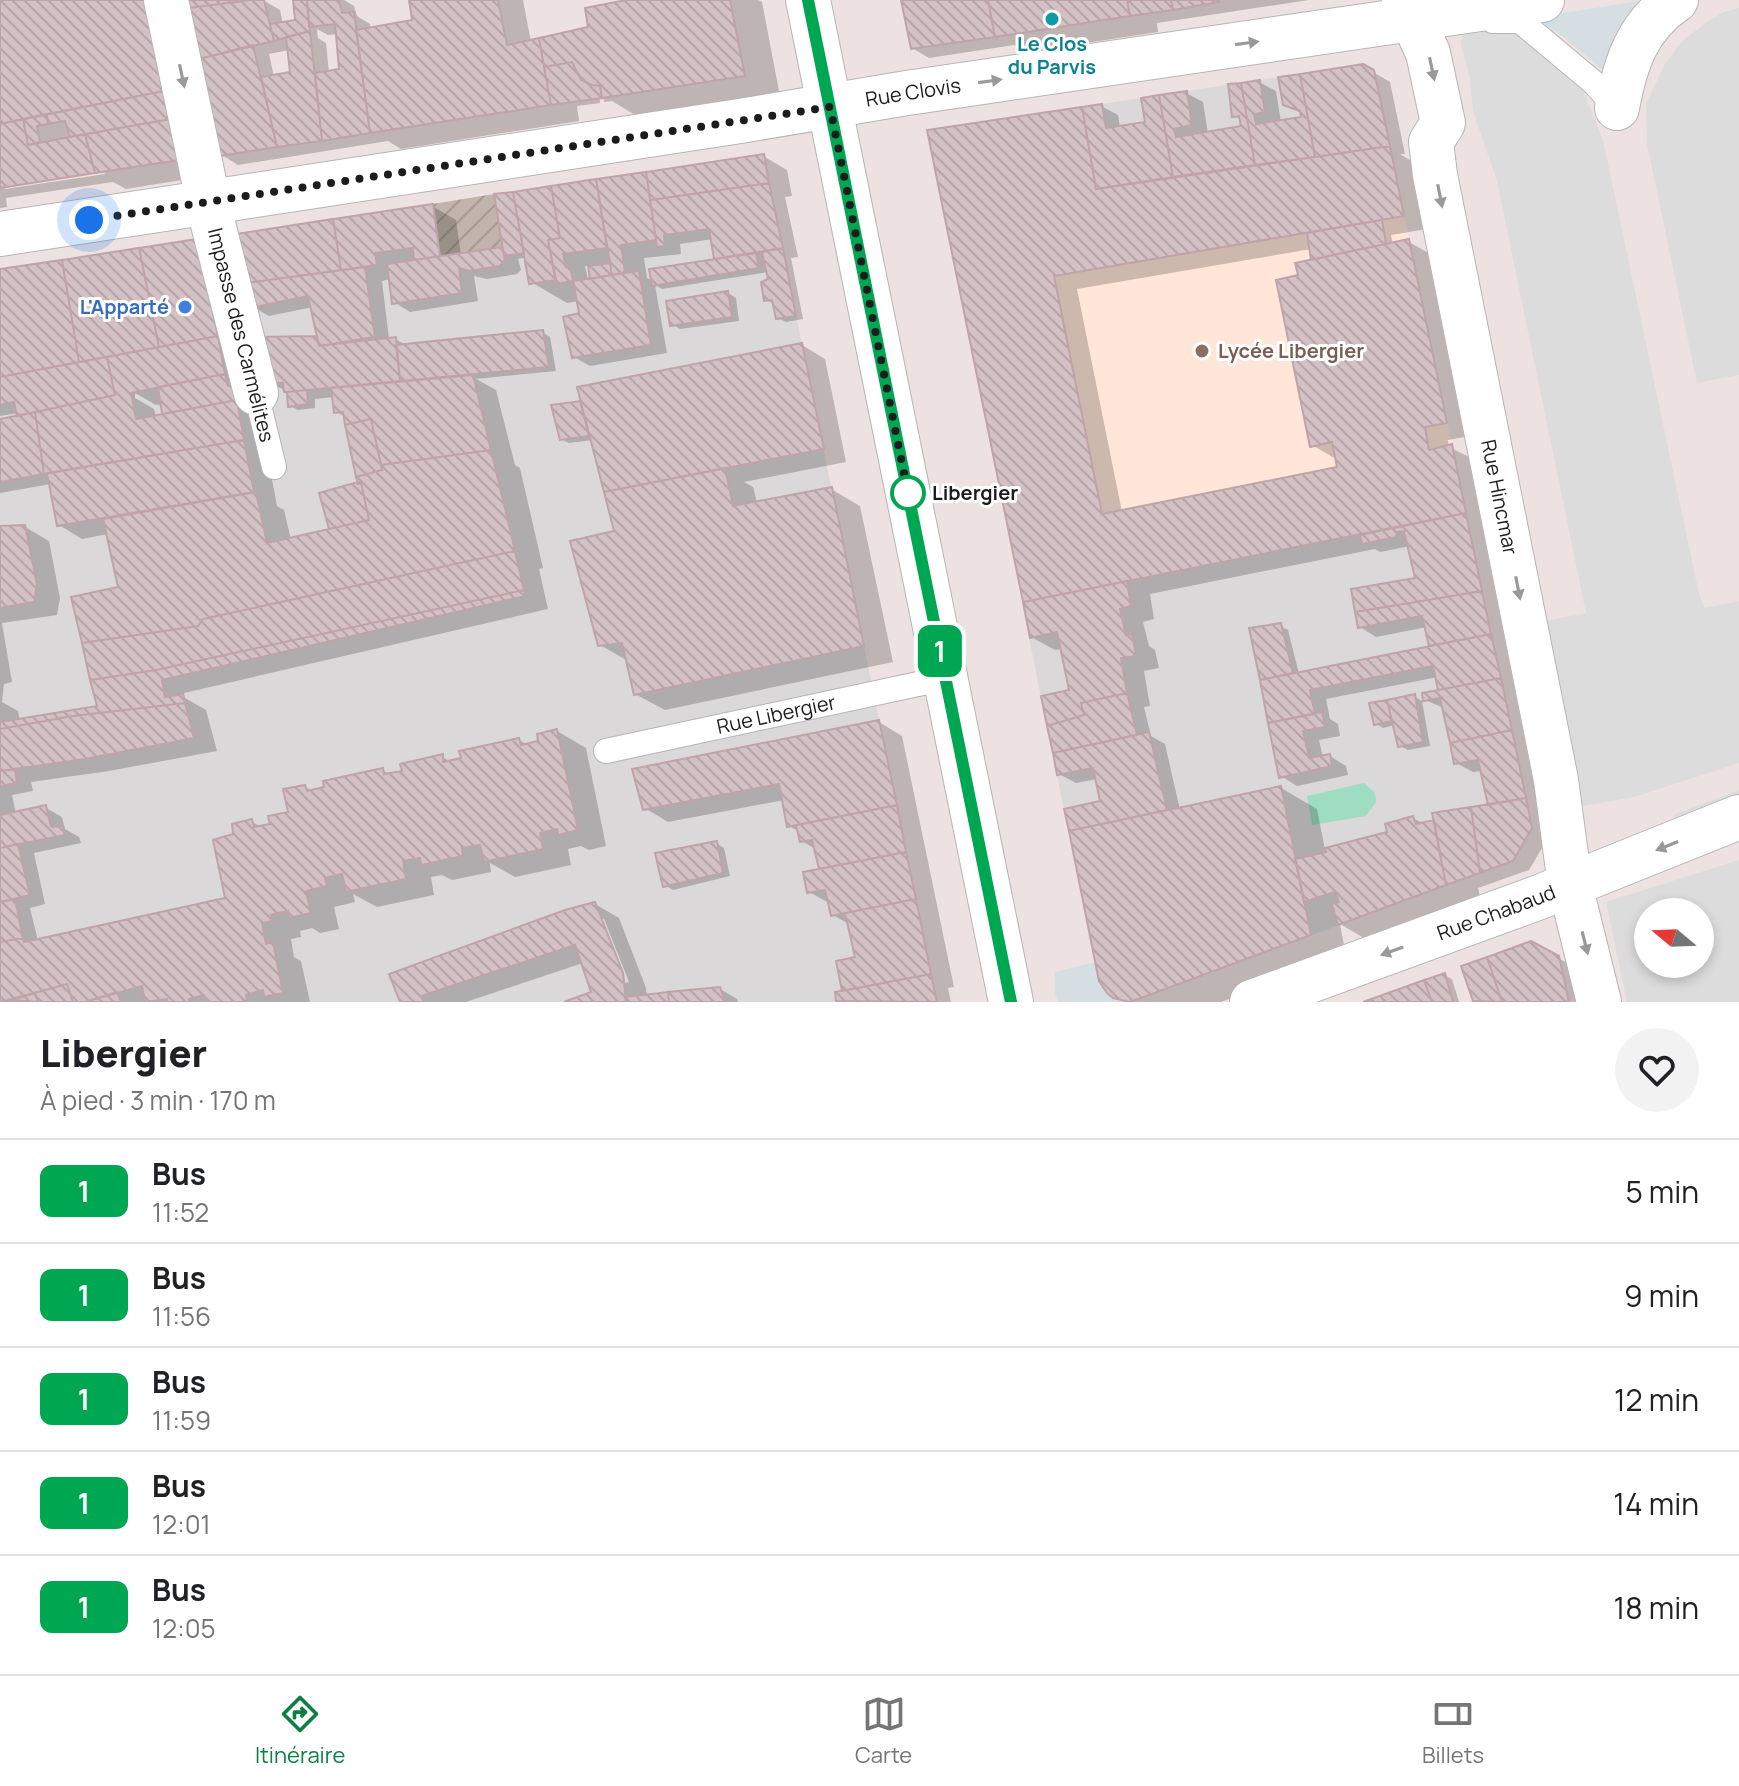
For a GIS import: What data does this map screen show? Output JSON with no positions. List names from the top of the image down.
{
  "streets": {
    "street": [
      "Rue Clovis",
      "Impasse des Carmélites",
      "Rue Hincmar",
      "Rue Chabaud"
    ],
    "lane": ["Rue Libergier"]
  },
  "crossings": [
    ["Rue Clovis", "Impasse des Carmélites"],
    ["Rue Clovis", "Rue Hincmar"],
    ["Rue Hincmar", "Rue Chabaud"]
  ],
  "one_way": [
    "Rue Clovis",
    "Impasse des Carmélites",
    "Rue Hincmar",
    "Rue Chabaud"
  ],
  "places": [
    "Le Clos du Parvis",
    "L'Apparté",
    "Lycée Libergier",
    "Libergier"
  ],
  "lines": ["bus line 1"],
  "north": "left",
  "page": {
    "on_map": "1",
    "heading": ["Libergier", "À pied · 3 min · 170 m"],
    "list": [
      {
        "mark": "1",
        "name": "Bus",
        "note": "11:52",
        "value": "5 min"
      },
      {
        "mark": "1",
        "name": "Bus",
        "note": "11:56",
        "value": "9 min"
      },
      {
        "mark": "1",
        "name": "Bus",
        "note": "11:59",
        "value": "12 min"
      },
      {
        "mark": "1",
        "name": "Bus",
        "note": "12:01",
        "value": "14 min"
      },
      {
        "mark": "1",
        "name": "Bus",
        "note": "12:05",
        "value": "18 min"
      }
    ],
    "tabs": ["Itinéraire", "Carte", "Billets"]
  }
}
